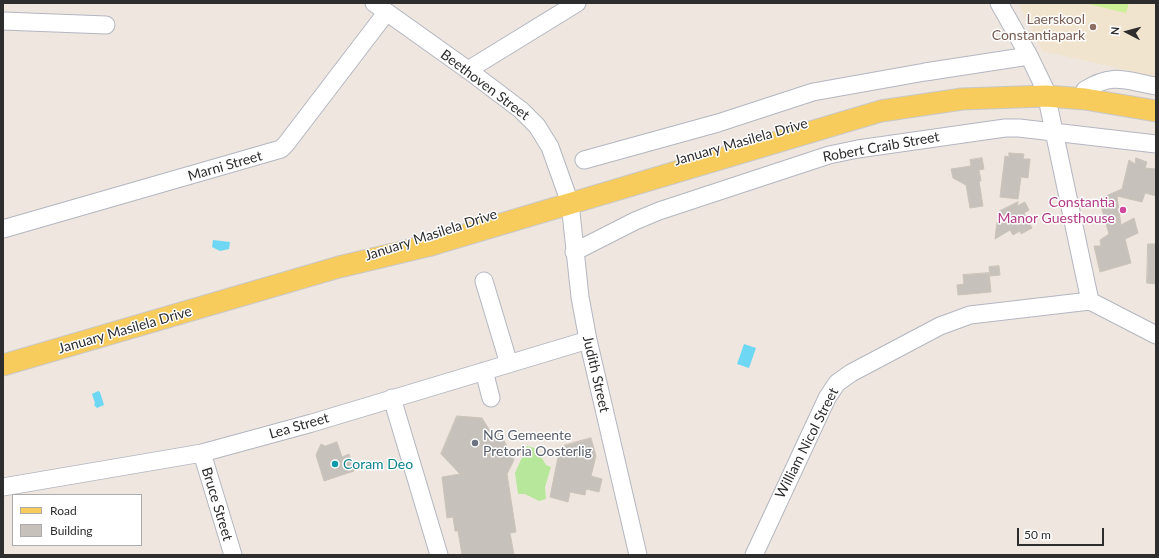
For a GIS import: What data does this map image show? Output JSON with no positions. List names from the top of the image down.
{
  "streets": {
    "main road": ["January Masilela Drive"],
    "street": [
      "Beethoven Street",
      "Robert Craib Street",
      "Marni Street",
      "Judith Street",
      "Lea Street",
      "William Nicol Street",
      "Bruce Street"
    ]
  },
  "crossings": [
    ["Beethoven Street", "January Masilela Drive"],
    ["Beethoven Street", "Marni Street"],
    ["Beethoven Street", "Judith Street"],
    ["January Masilela Drive", "Judith Street"],
    ["Robert Craib Street", "Judith Street"],
    ["Judith Street", "Lea Street"],
    ["Lea Street", "Bruce Street"]
  ],
  "places": [
    "Laerskool Constantiapark",
    "Constantia Manor Guesthouse",
    "NG Gemeente Pretoria Oosterlig",
    "Coram Deo"
  ],
  "legend": ["Road", "Building"],
  "scale_bar": "50 m",
  "north": "left"
}
